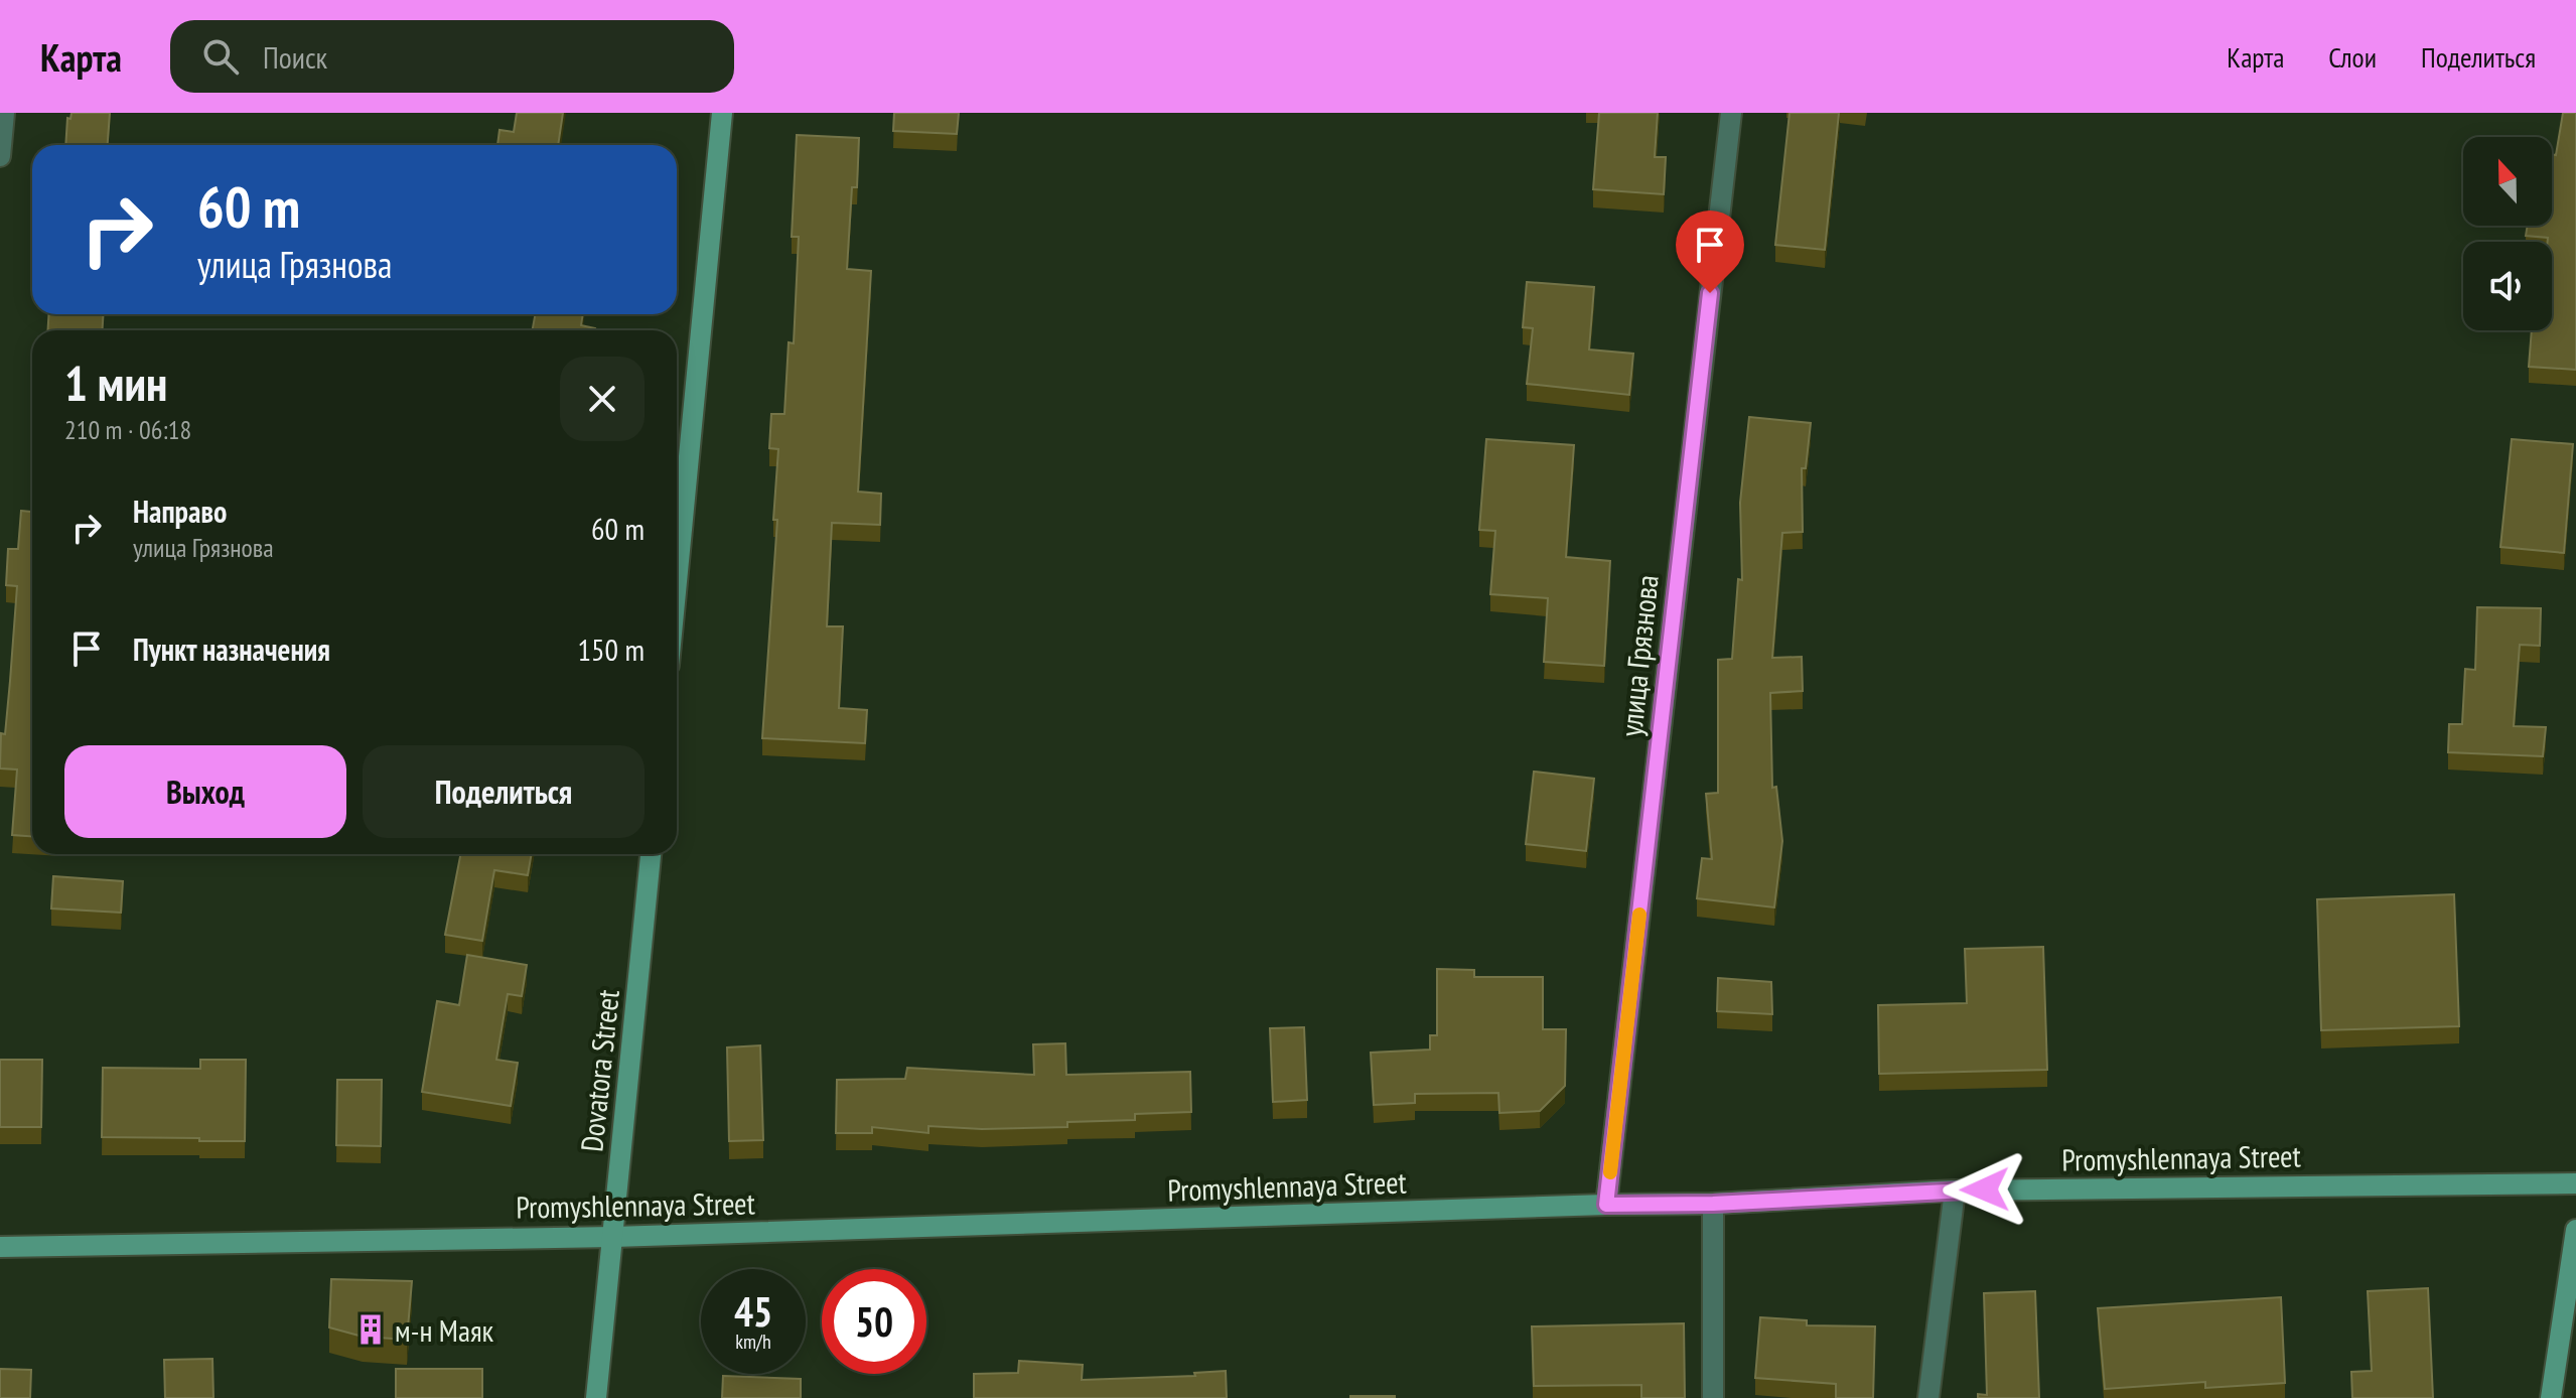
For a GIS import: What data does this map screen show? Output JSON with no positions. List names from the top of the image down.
{
  "streets": {
    "main road": ["Dovatora Street", "Promyshlennaya Street"],
    "street": ["улица Грязнова"]
  },
  "crossings": [
    ["улица Грязнова", "Promyshlennaya Street"],
    ["Dovatora Street", "Promyshlennaya Street"]
  ],
  "places": {
    "building": ["м-н Маяк"]
  },
  "north": "top",
  "page": {
    "header": "Карта",
    "search": "Поиск",
    "nav": ["Карта", "Слои", "Поделиться"],
    "turn": ["60 m", "улица Грязнова"],
    "heading": ["1 мин", "210 m · 06:18"],
    "list": [
      {
        "name": "Направо",
        "note": "улица Грязнова",
        "value": "60 m"
      },
      {
        "name": "Пункт назначения",
        "value": "150 m"
      }
    ],
    "buttons": ["Выход", "Поделиться"],
    "speed": "45 km/h",
    "limit": "50"
  }
}
